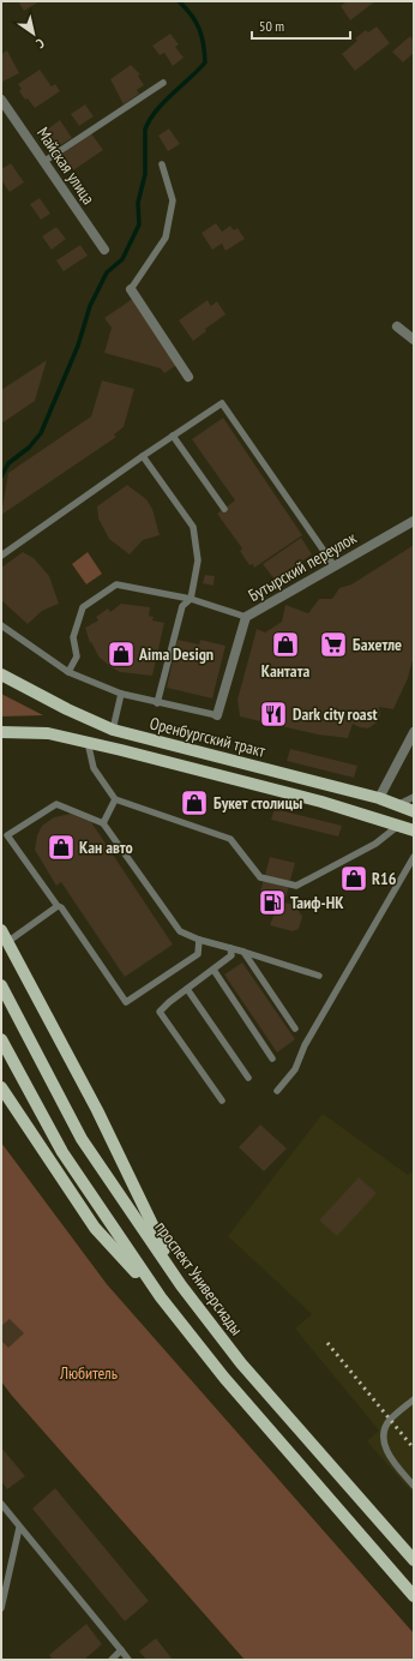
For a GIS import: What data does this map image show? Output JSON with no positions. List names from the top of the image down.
{
  "streets": {
    "main road": ["Оренбургский тракт", "проспект Универсиады"],
    "street": ["Майская улица", "Бутырский переулок"]
  },
  "parks": ["Любитель"],
  "places": {
    "shop": [
      "Кантата",
      "Aima Design",
      "Букет столицы",
      "Кан авто",
      "R16"
    ],
    "supermarket": ["Бахетле"],
    "restaurant": ["Dark city roast"],
    "fuel station": ["Таиф-НК"]
  },
  "scale_bar": "50 m",
  "north": "bottom right"
}
